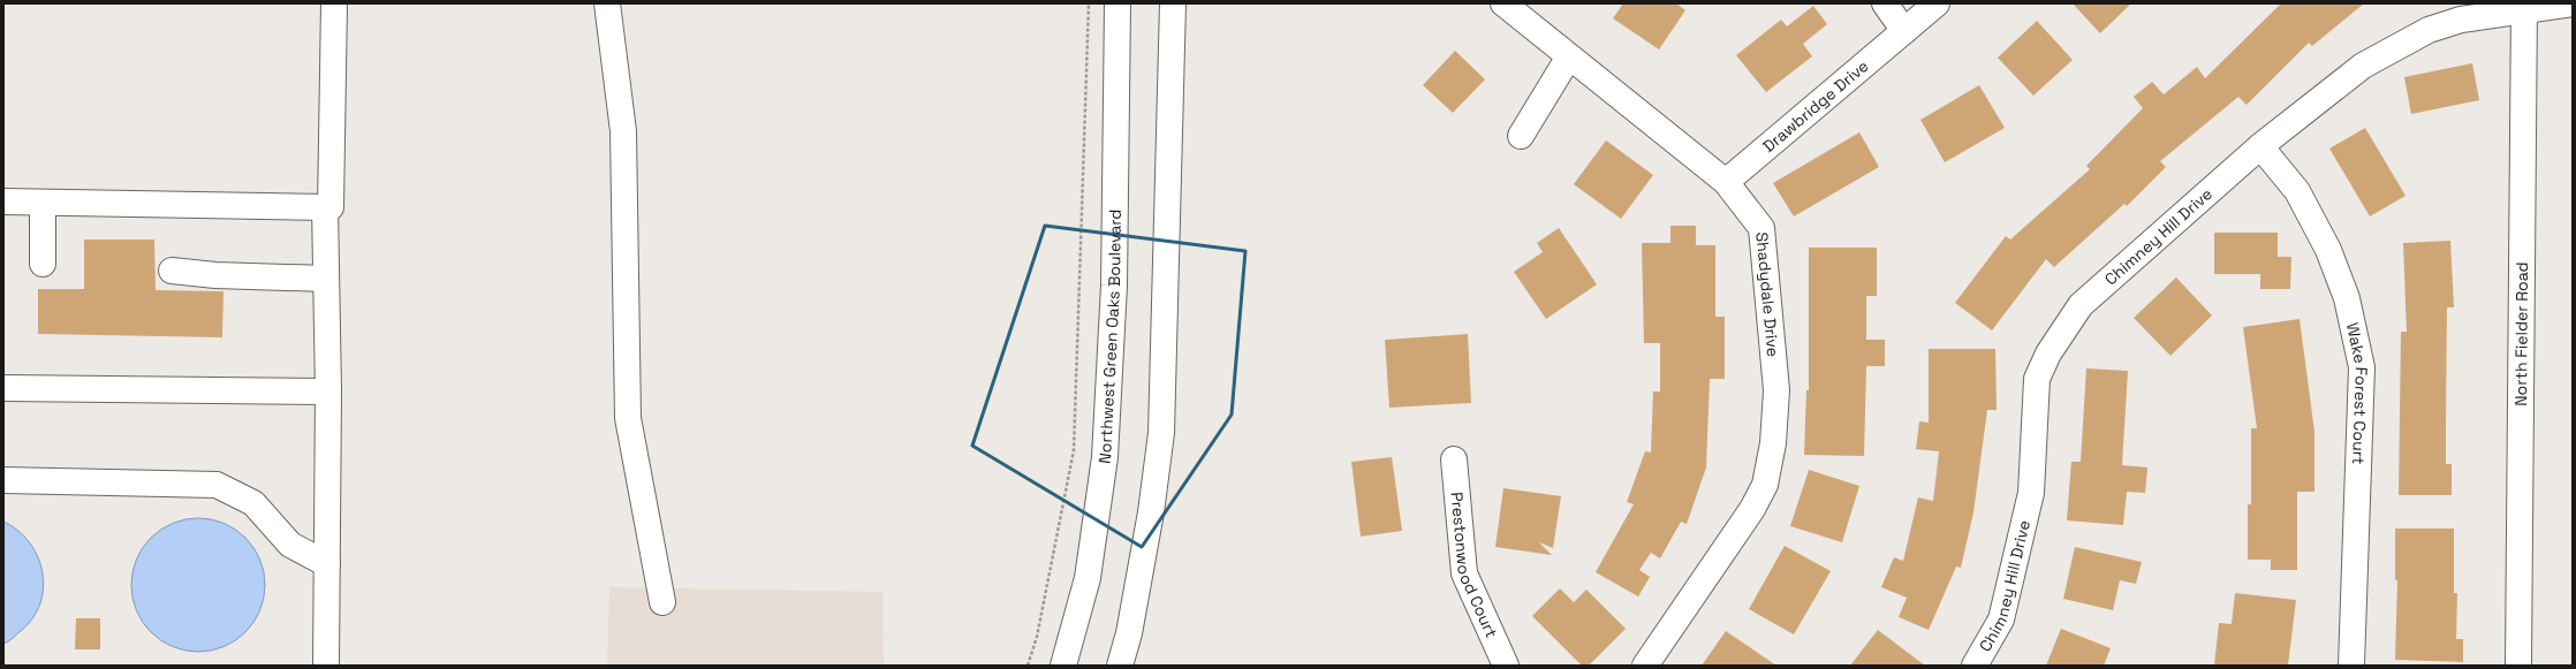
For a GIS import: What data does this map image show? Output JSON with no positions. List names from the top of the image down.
{
  "streets": {
    "street": [
      "Drawbridge Drive",
      "Chimney Hill Drive",
      "Shadydale Drive",
      "North Fielder Road",
      "Northwest Green Oaks Boulevard",
      "Wake Forest Court",
      "Prestonwood Court"
    ]
  },
  "crossings": [
    ["Drawbridge Drive", "Shadydale Drive"],
    ["Chimney Hill Drive", "North Fielder Road"],
    ["Chimney Hill Drive", "Wake Forest Court"]
  ]
}
